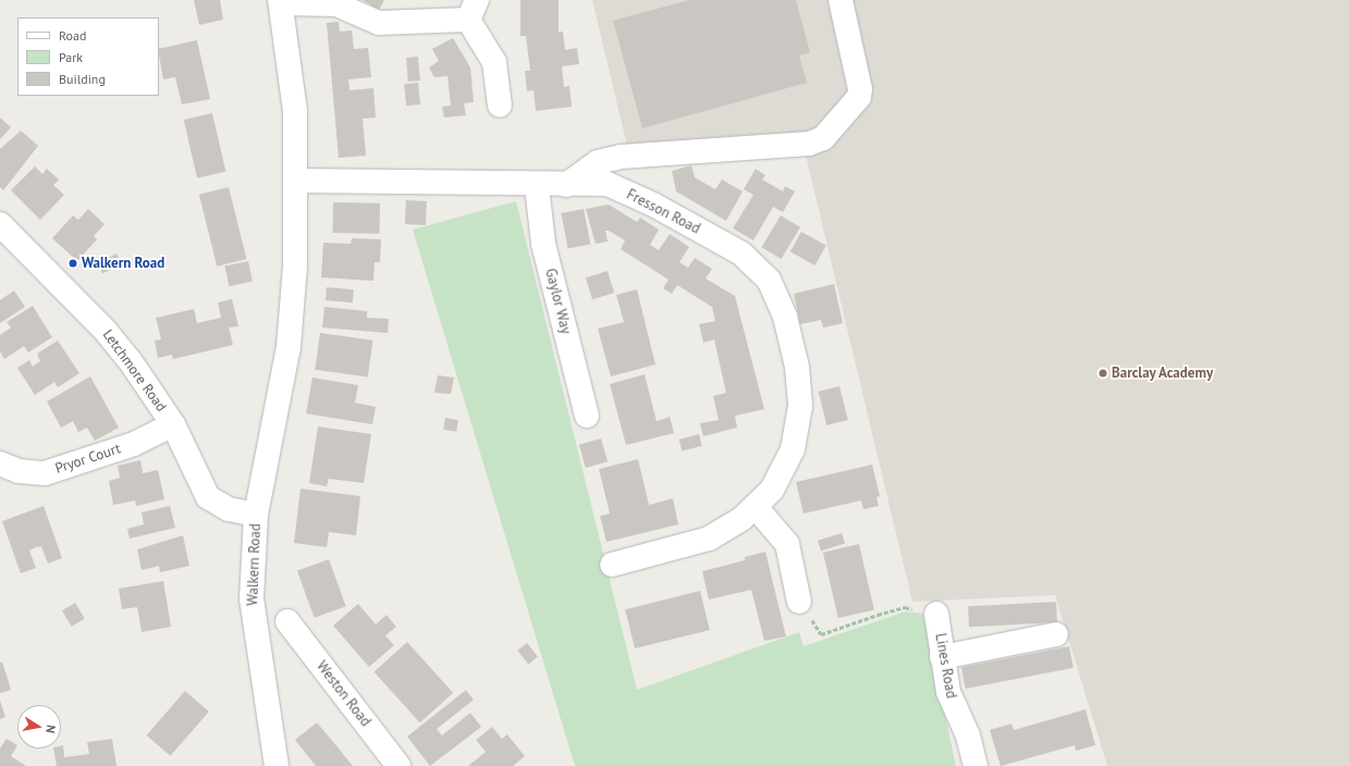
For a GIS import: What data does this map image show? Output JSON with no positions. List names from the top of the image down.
{
  "streets": {
    "street": [
      "Fresson Road",
      "Gaylor Way",
      "Letchmore Road",
      "Pryor Court",
      "Walkern Road",
      "Lines Road",
      "Weston Road"
    ]
  },
  "crossings": [
    ["Fresson Road", "Gaylor Way"],
    ["Fresson Road", "Walkern Road"],
    ["Letchmore Road", "Pryor Court"],
    ["Letchmore Road", "Walkern Road"]
  ],
  "places": ["Walkern Road", "Barclay Academy"],
  "legend": ["Road", "Park", "Building"],
  "north": "right"
}
